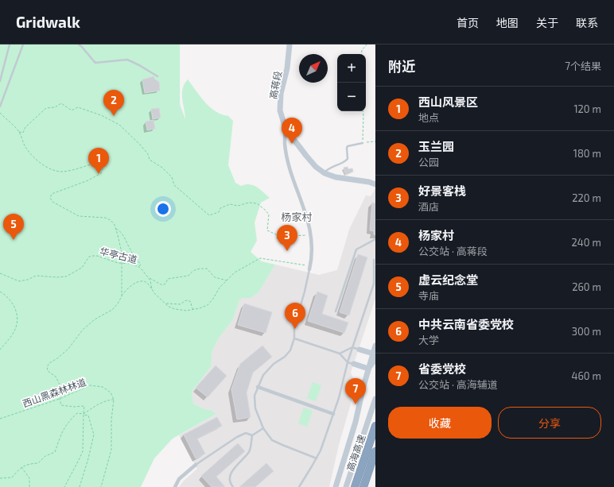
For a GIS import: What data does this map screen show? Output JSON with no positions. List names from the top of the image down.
{
  "streets": {
    "highway": ["高海高速"],
    "main road": ["高蒋段"],
    "path": ["华亭古道", "西山黑森林林道"]
  },
  "districts": ["杨家村"],
  "north": "top right",
  "page": {
    "header": "Gridwalk",
    "nav": [
      "首页",
      "地图",
      "关于",
      "联系"
    ],
    "heading": ["附近", "7个结果"],
    "map_buttons": ["+", "−"],
    "list": [
      {
        "mark": "1",
        "name": "西山风景区",
        "note": "地点",
        "value": "120 m"
      },
      {
        "mark": "2",
        "name": "玉兰园",
        "note": "公园",
        "value": "180 m"
      },
      {
        "mark": "3",
        "name": "好景客栈",
        "note": "酒店",
        "value": "220 m"
      },
      {
        "mark": "4",
        "name": "杨家村",
        "note": "公交站 · 高蒋段",
        "value": "240 m"
      },
      {
        "mark": "5",
        "name": "虚云纪念堂",
        "note": "寺庙",
        "value": "260 m"
      },
      {
        "mark": "6",
        "name": "中共云南省委党校",
        "note": "大学",
        "value": "300 m"
      },
      {
        "mark": "7",
        "name": "省委党校",
        "note": "公交站 · 高海辅道",
        "value": "460 m"
      }
    ],
    "pins": [
      "2",
      "4",
      "1",
      "5",
      "3",
      "6",
      "7"
    ],
    "buttons": ["收藏", "分享"]
  }
}
